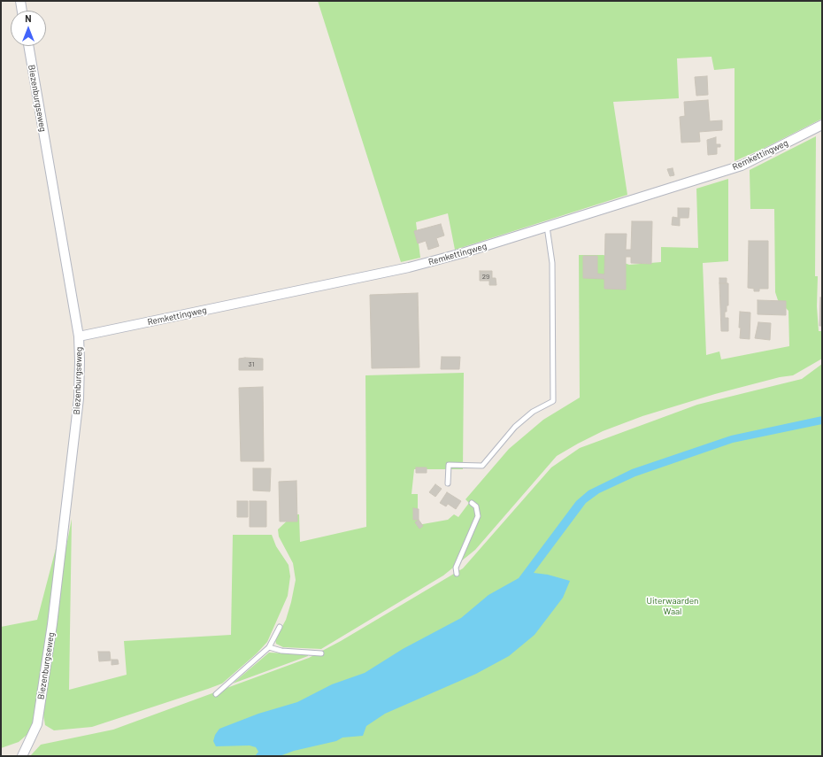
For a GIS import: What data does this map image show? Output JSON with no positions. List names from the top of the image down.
{
  "streets": {
    "street": ["Biezenburgseweg", "Remkettingweg"]
  },
  "crossings": [
    ["Biezenburgseweg", "Remkettingweg"]
  ],
  "parks": ["Uiterwaarden Waal"],
  "house_numbers": ["29", "31"],
  "north": "top"
}
